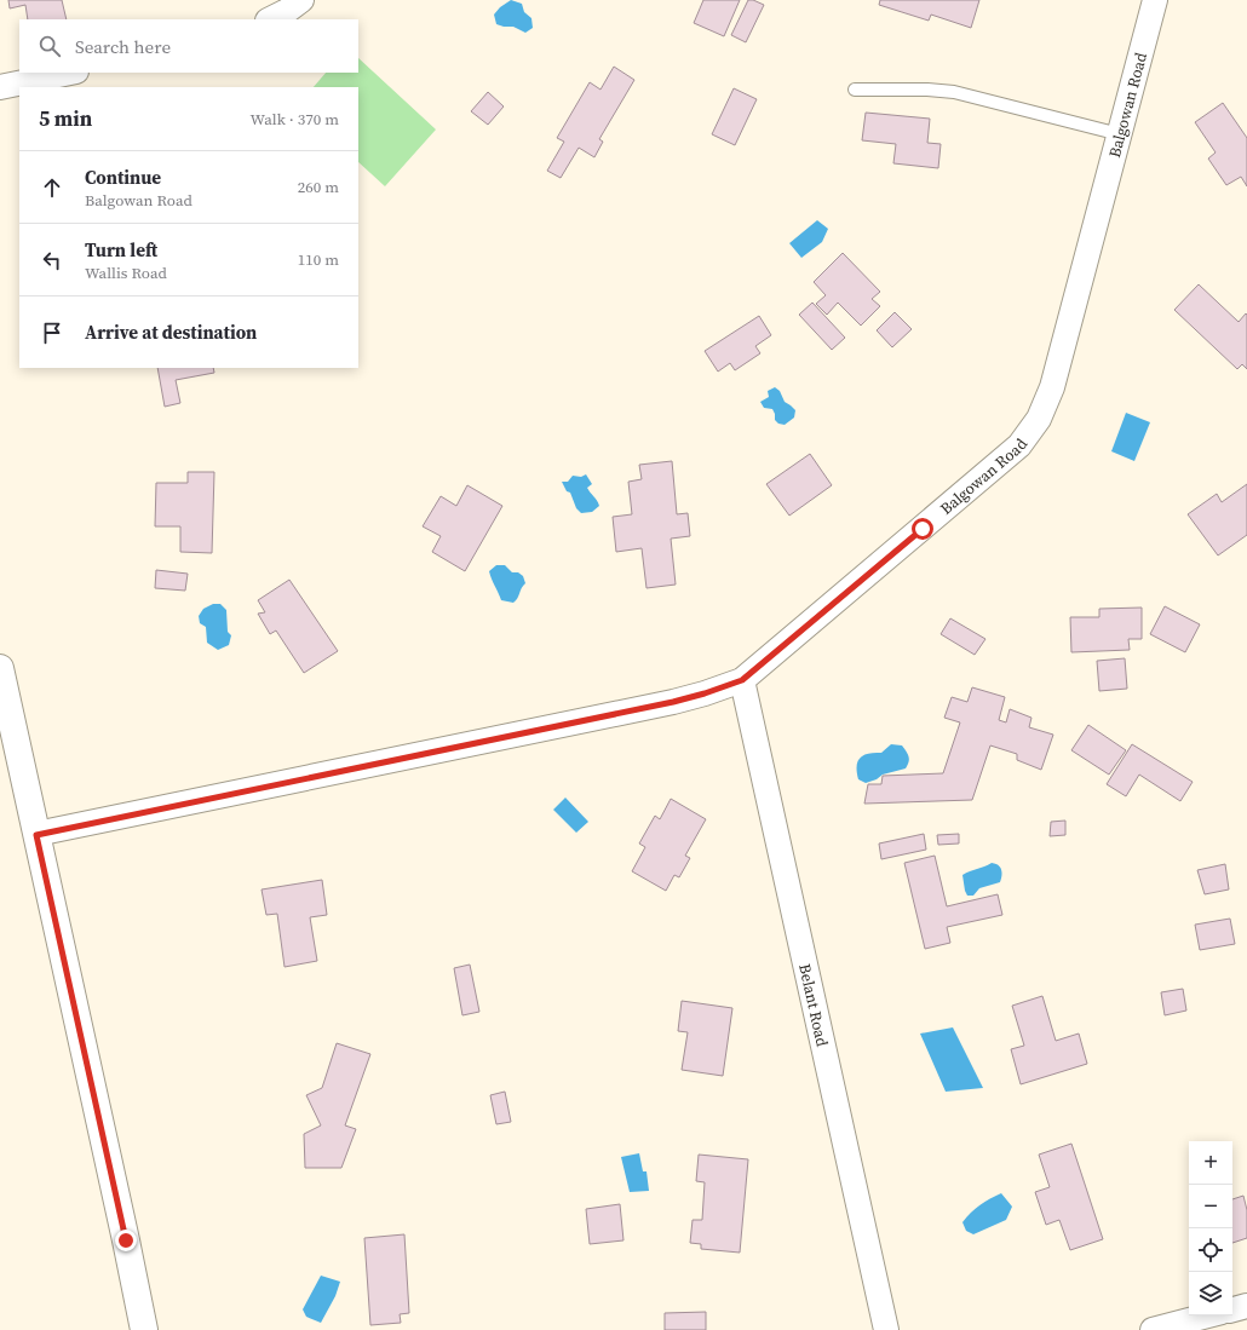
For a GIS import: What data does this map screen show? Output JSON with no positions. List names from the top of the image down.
{
  "streets": {
    "street": ["Balgowan Road", "Belant Road"]
  },
  "crossings": [
    ["Balgowan Road", "Belant Road"]
  ],
  "page": {
    "search": "Search here",
    "heading": ["5 min", "Walk · 370 m"],
    "list": [
      ["Continue", "Balgowan Road", "260 m"],
      ["Turn left", "Wallis Road", "110 m"],
      "Arrive at destination"
    ],
    "map_buttons": ["+", "−"]
  }
}
